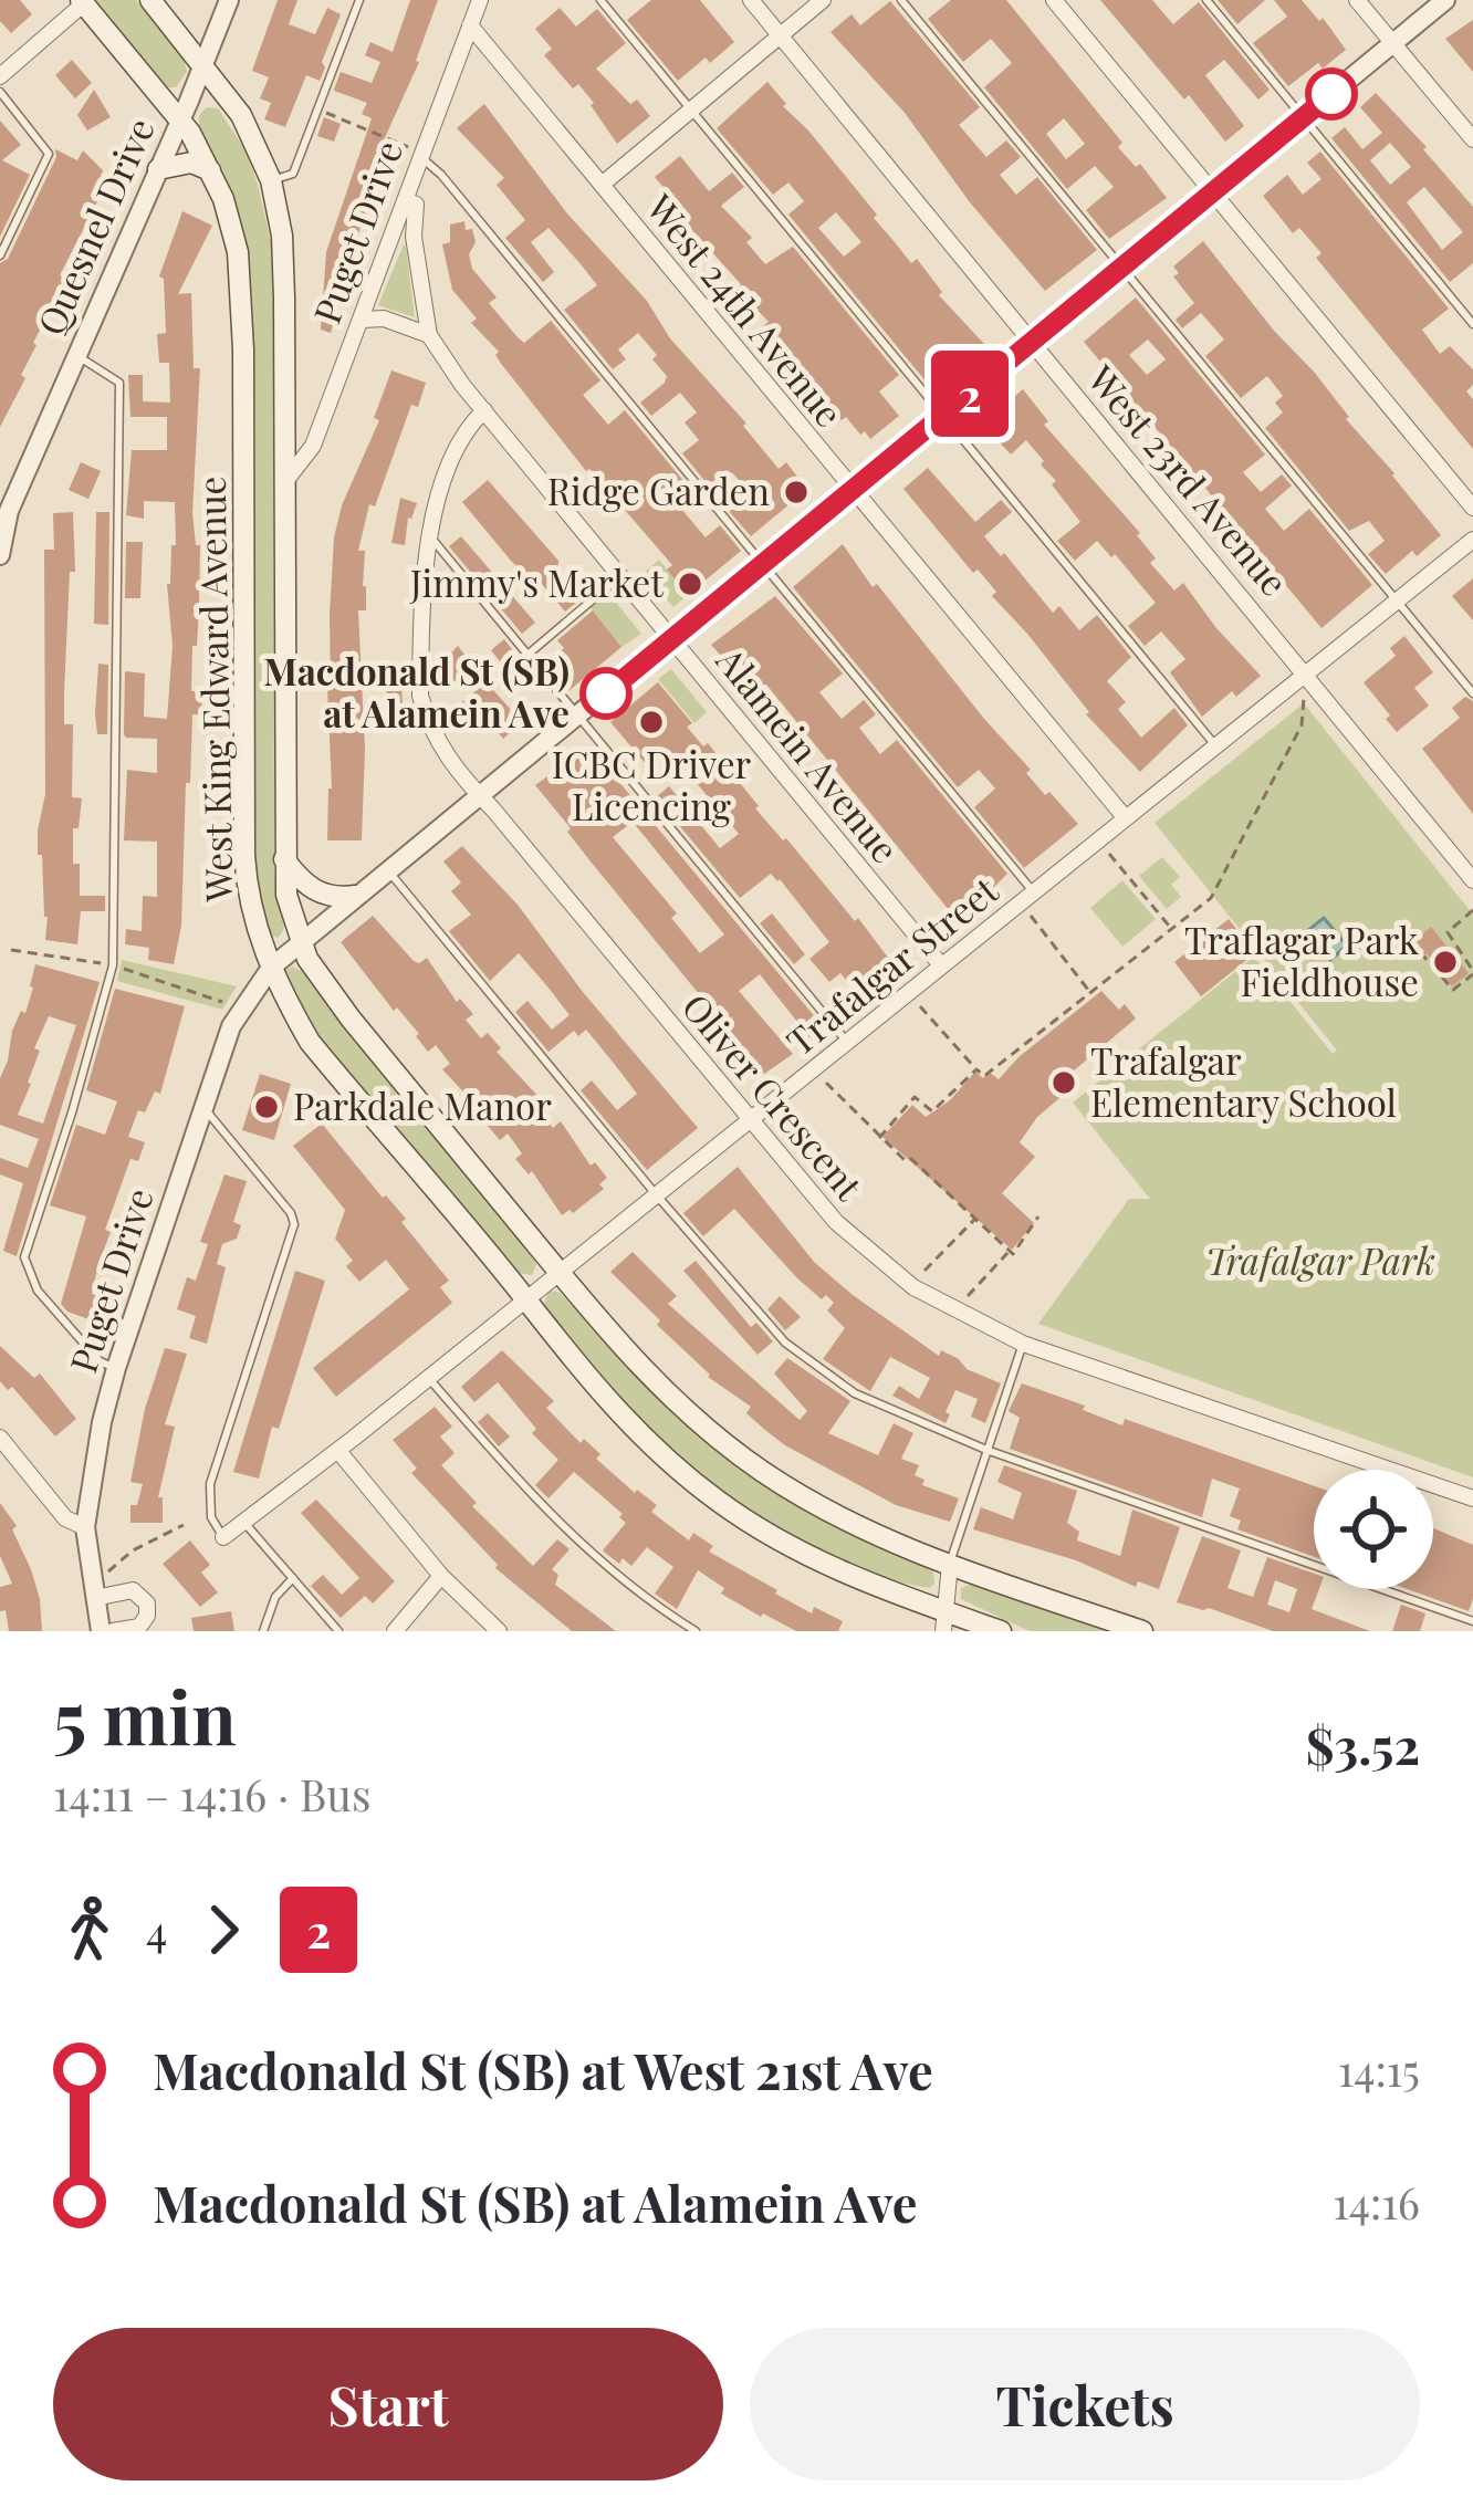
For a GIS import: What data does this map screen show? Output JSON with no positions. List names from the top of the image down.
{
  "streets": {
    "main road": ["West King Edward Avenue"],
    "street": [
      "Quesnel Drive",
      "Puget Drive",
      "West 24th Avenue",
      "West 23rd Avenue",
      "Alamein Avenue",
      "Trafalgar Street",
      "Oliver Crescent"
    ]
  },
  "crossings": [
    ["Quesnel Drive", "West King Edward Avenue"],
    ["Puget Drive", "West 24th Avenue"],
    ["Puget Drive", "West 23rd Avenue"],
    ["Puget Drive", "West King Edward Avenue"],
    ["Puget Drive", "Alamein Avenue"],
    ["Puget Drive", "Oliver Crescent"],
    ["West 24th Avenue", "Trafalgar Street"],
    ["West 23rd Avenue", "Trafalgar Street"],
    ["West King Edward Avenue", "Trafalgar Street"],
    ["Alamein Avenue", "Trafalgar Street"],
    ["Alamein Avenue", "Oliver Crescent"],
    ["Trafalgar Street", "Oliver Crescent"]
  ],
  "parks": ["Trafalgar Park"],
  "places": [
    "Ridge Garden",
    "Jimmy's Market",
    "Macdonald St (SB) at Alamein Ave",
    "ICBC Driver Licencing",
    "Traflagar Park Fieldhouse",
    "Trafalgar Elementary School",
    "Parkdale Manor"
  ],
  "lines": ["bus line 2"],
  "page": {
    "on_map": "2",
    "heading": ["5 min", "14:11 – 14:16 · Bus", "$3.52"],
    "legs": ["4", "2"],
    "list": [
      {
        "name": "Macdonald St (SB) at West 21st Ave",
        "value": "14:15"
      },
      {
        "name": "Macdonald St (SB) at Alamein Ave",
        "value": "14:16"
      }
    ],
    "buttons": ["Start", "Tickets"]
  }
}
